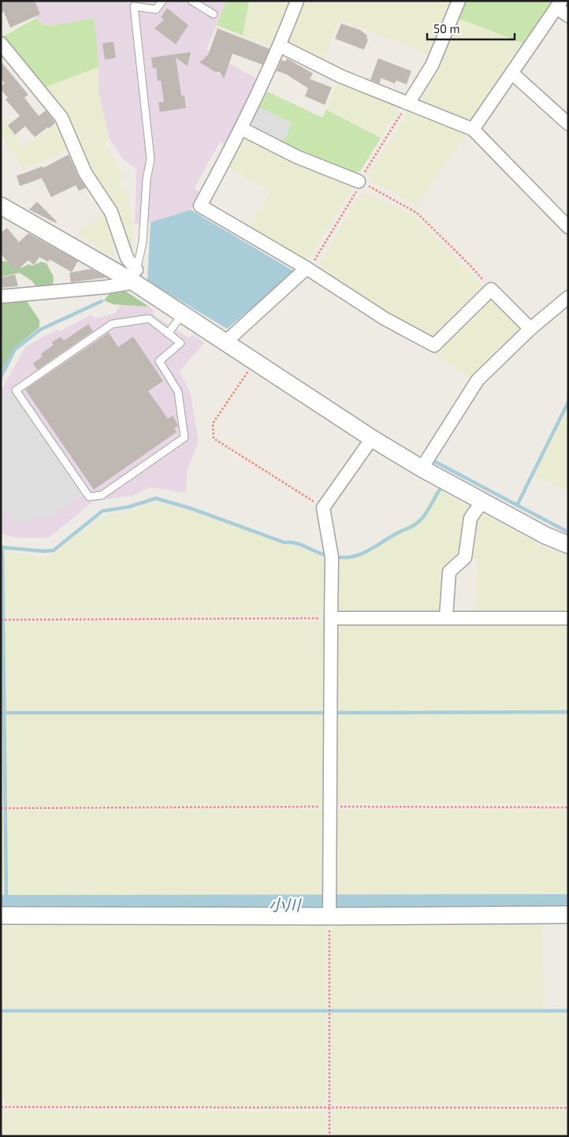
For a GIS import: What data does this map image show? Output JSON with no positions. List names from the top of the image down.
{
  "water": ["小川"],
  "scale_bar": "50 m"
}
